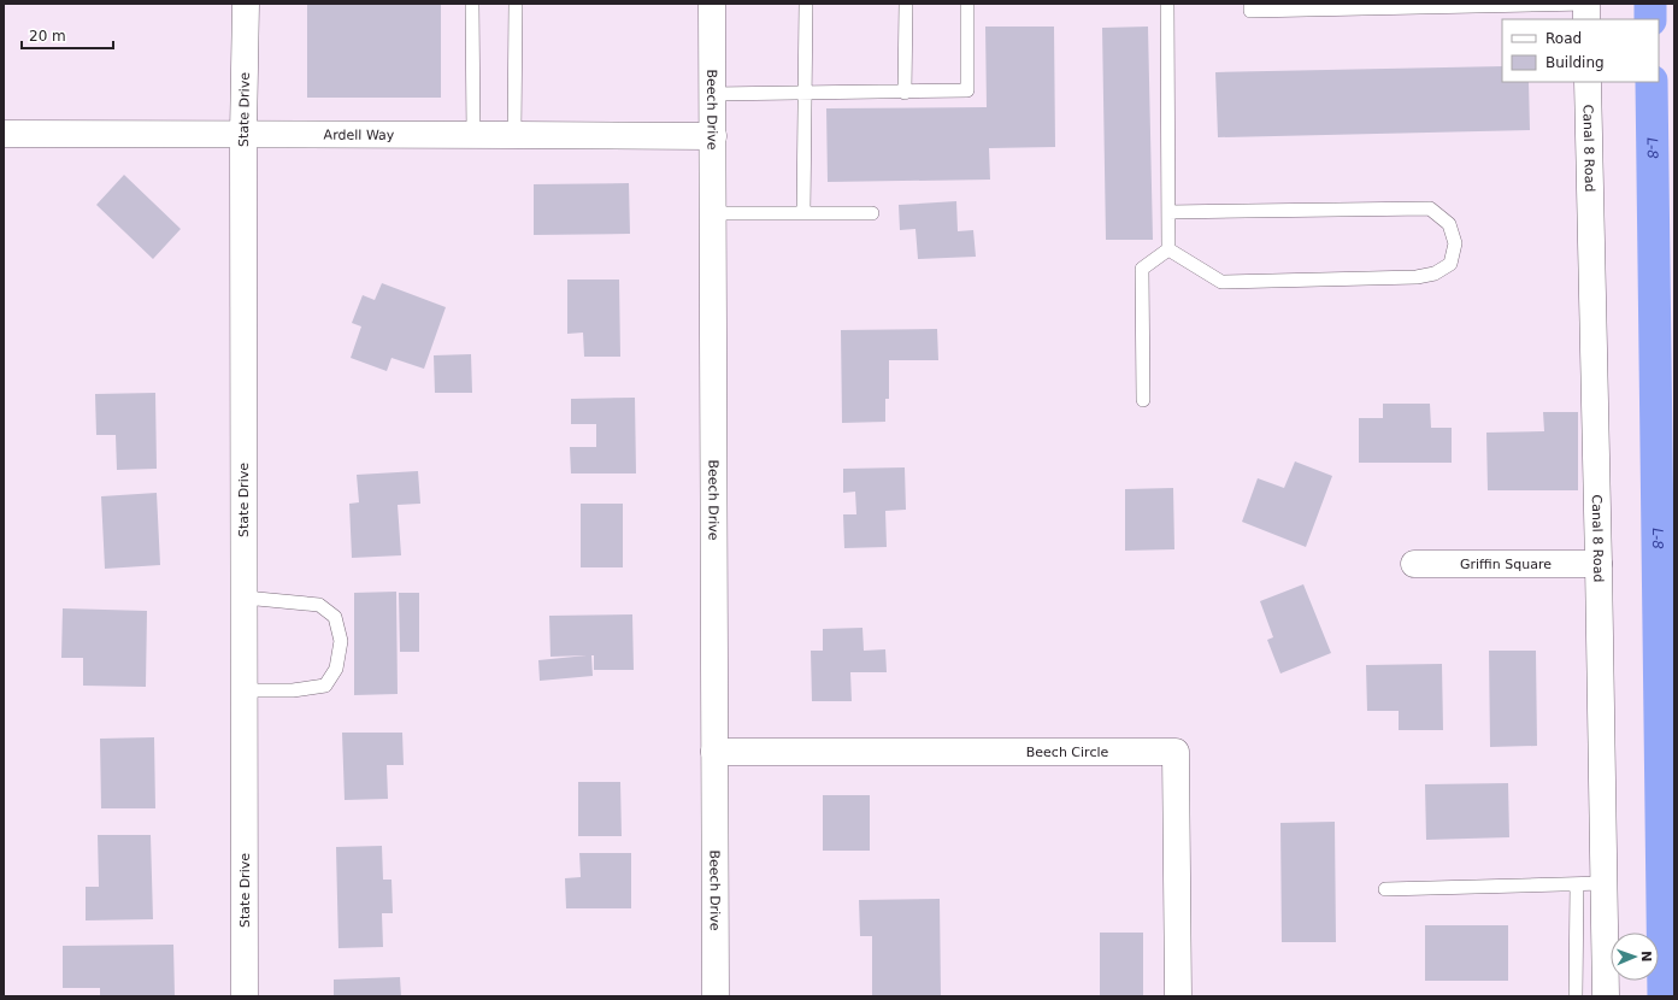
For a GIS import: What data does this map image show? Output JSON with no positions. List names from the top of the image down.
{
  "streets": {
    "street": [
      "State Drive",
      "Beech Drive",
      "Ardell Way",
      "Canal 8 Road",
      "Griffin Square",
      "Beech Circle"
    ]
  },
  "crossings": [
    ["State Drive", "Ardell Way"],
    ["Beech Drive", "Ardell Way"],
    ["Beech Drive", "Beech Circle"],
    ["Canal 8 Road", "Griffin Square"]
  ],
  "water": ["L-8"],
  "legend": ["Road", "Building"],
  "scale_bar": "20 m",
  "north": "right"
}
